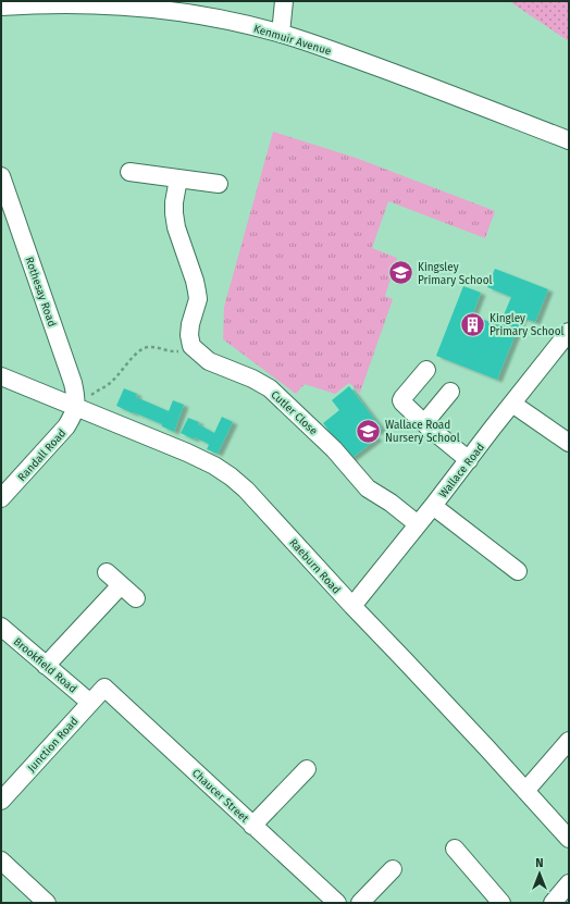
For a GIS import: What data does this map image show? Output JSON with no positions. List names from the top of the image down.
{
  "streets": {
    "street": [
      "Kenmuir Avenue",
      "Rothesay Road",
      "Cutler Close",
      "Randall Road",
      "Wallace Road",
      "Raeburn Road",
      "Brookfield Road",
      "Junction Road",
      "Chaucer Street"
    ]
  },
  "crossings": [
    ["Rothesay Road", "Randall Road"],
    ["Rothesay Road", "Raeburn Road"],
    ["Cutler Close", "Wallace Road"],
    ["Randall Road", "Raeburn Road"],
    ["Wallace Road", "Raeburn Road"],
    ["Brookfield Road", "Junction Road"],
    ["Junction Road", "Chaucer Street"]
  ],
  "places": {
    "school or university": ["Kingsley Primary School", "Wallace Road Nursery School"],
    "building": ["Kingley Primary School"]
  },
  "north": "top"
}
